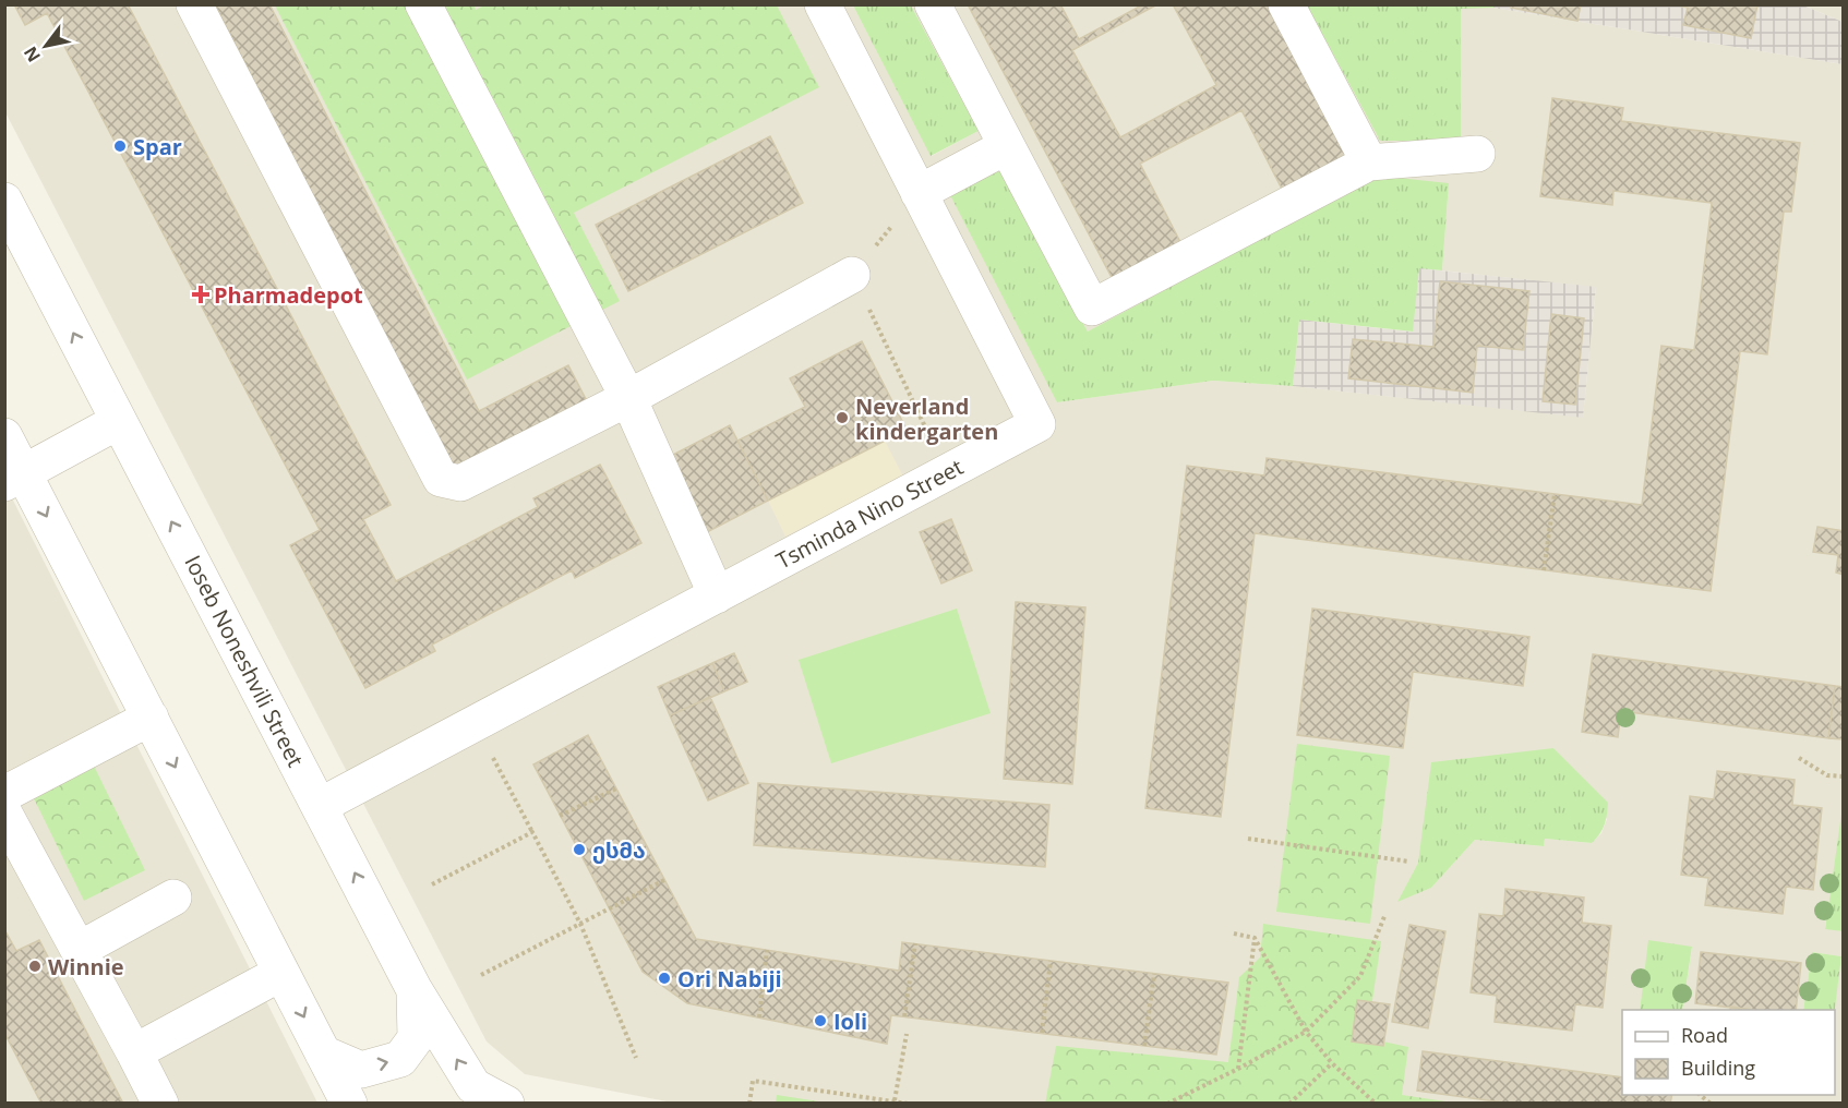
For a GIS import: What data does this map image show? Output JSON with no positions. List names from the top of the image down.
{
  "streets": {
    "street": ["Tsminda Nino Street", "Ioseb Noneshvili Street"]
  },
  "crossings": [
    ["Tsminda Nino Street", "Ioseb Noneshvili Street"]
  ],
  "places": {
    "other": [
      "Spar",
      "Neverland kindergarten",
      "ესმა",
      "Winnie",
      "Ori Nabiji",
      "Ioli"
    ],
    "health": ["Pharmadepot"]
  },
  "legend": ["Road", "Building"],
  "north": "bottom left"
}
